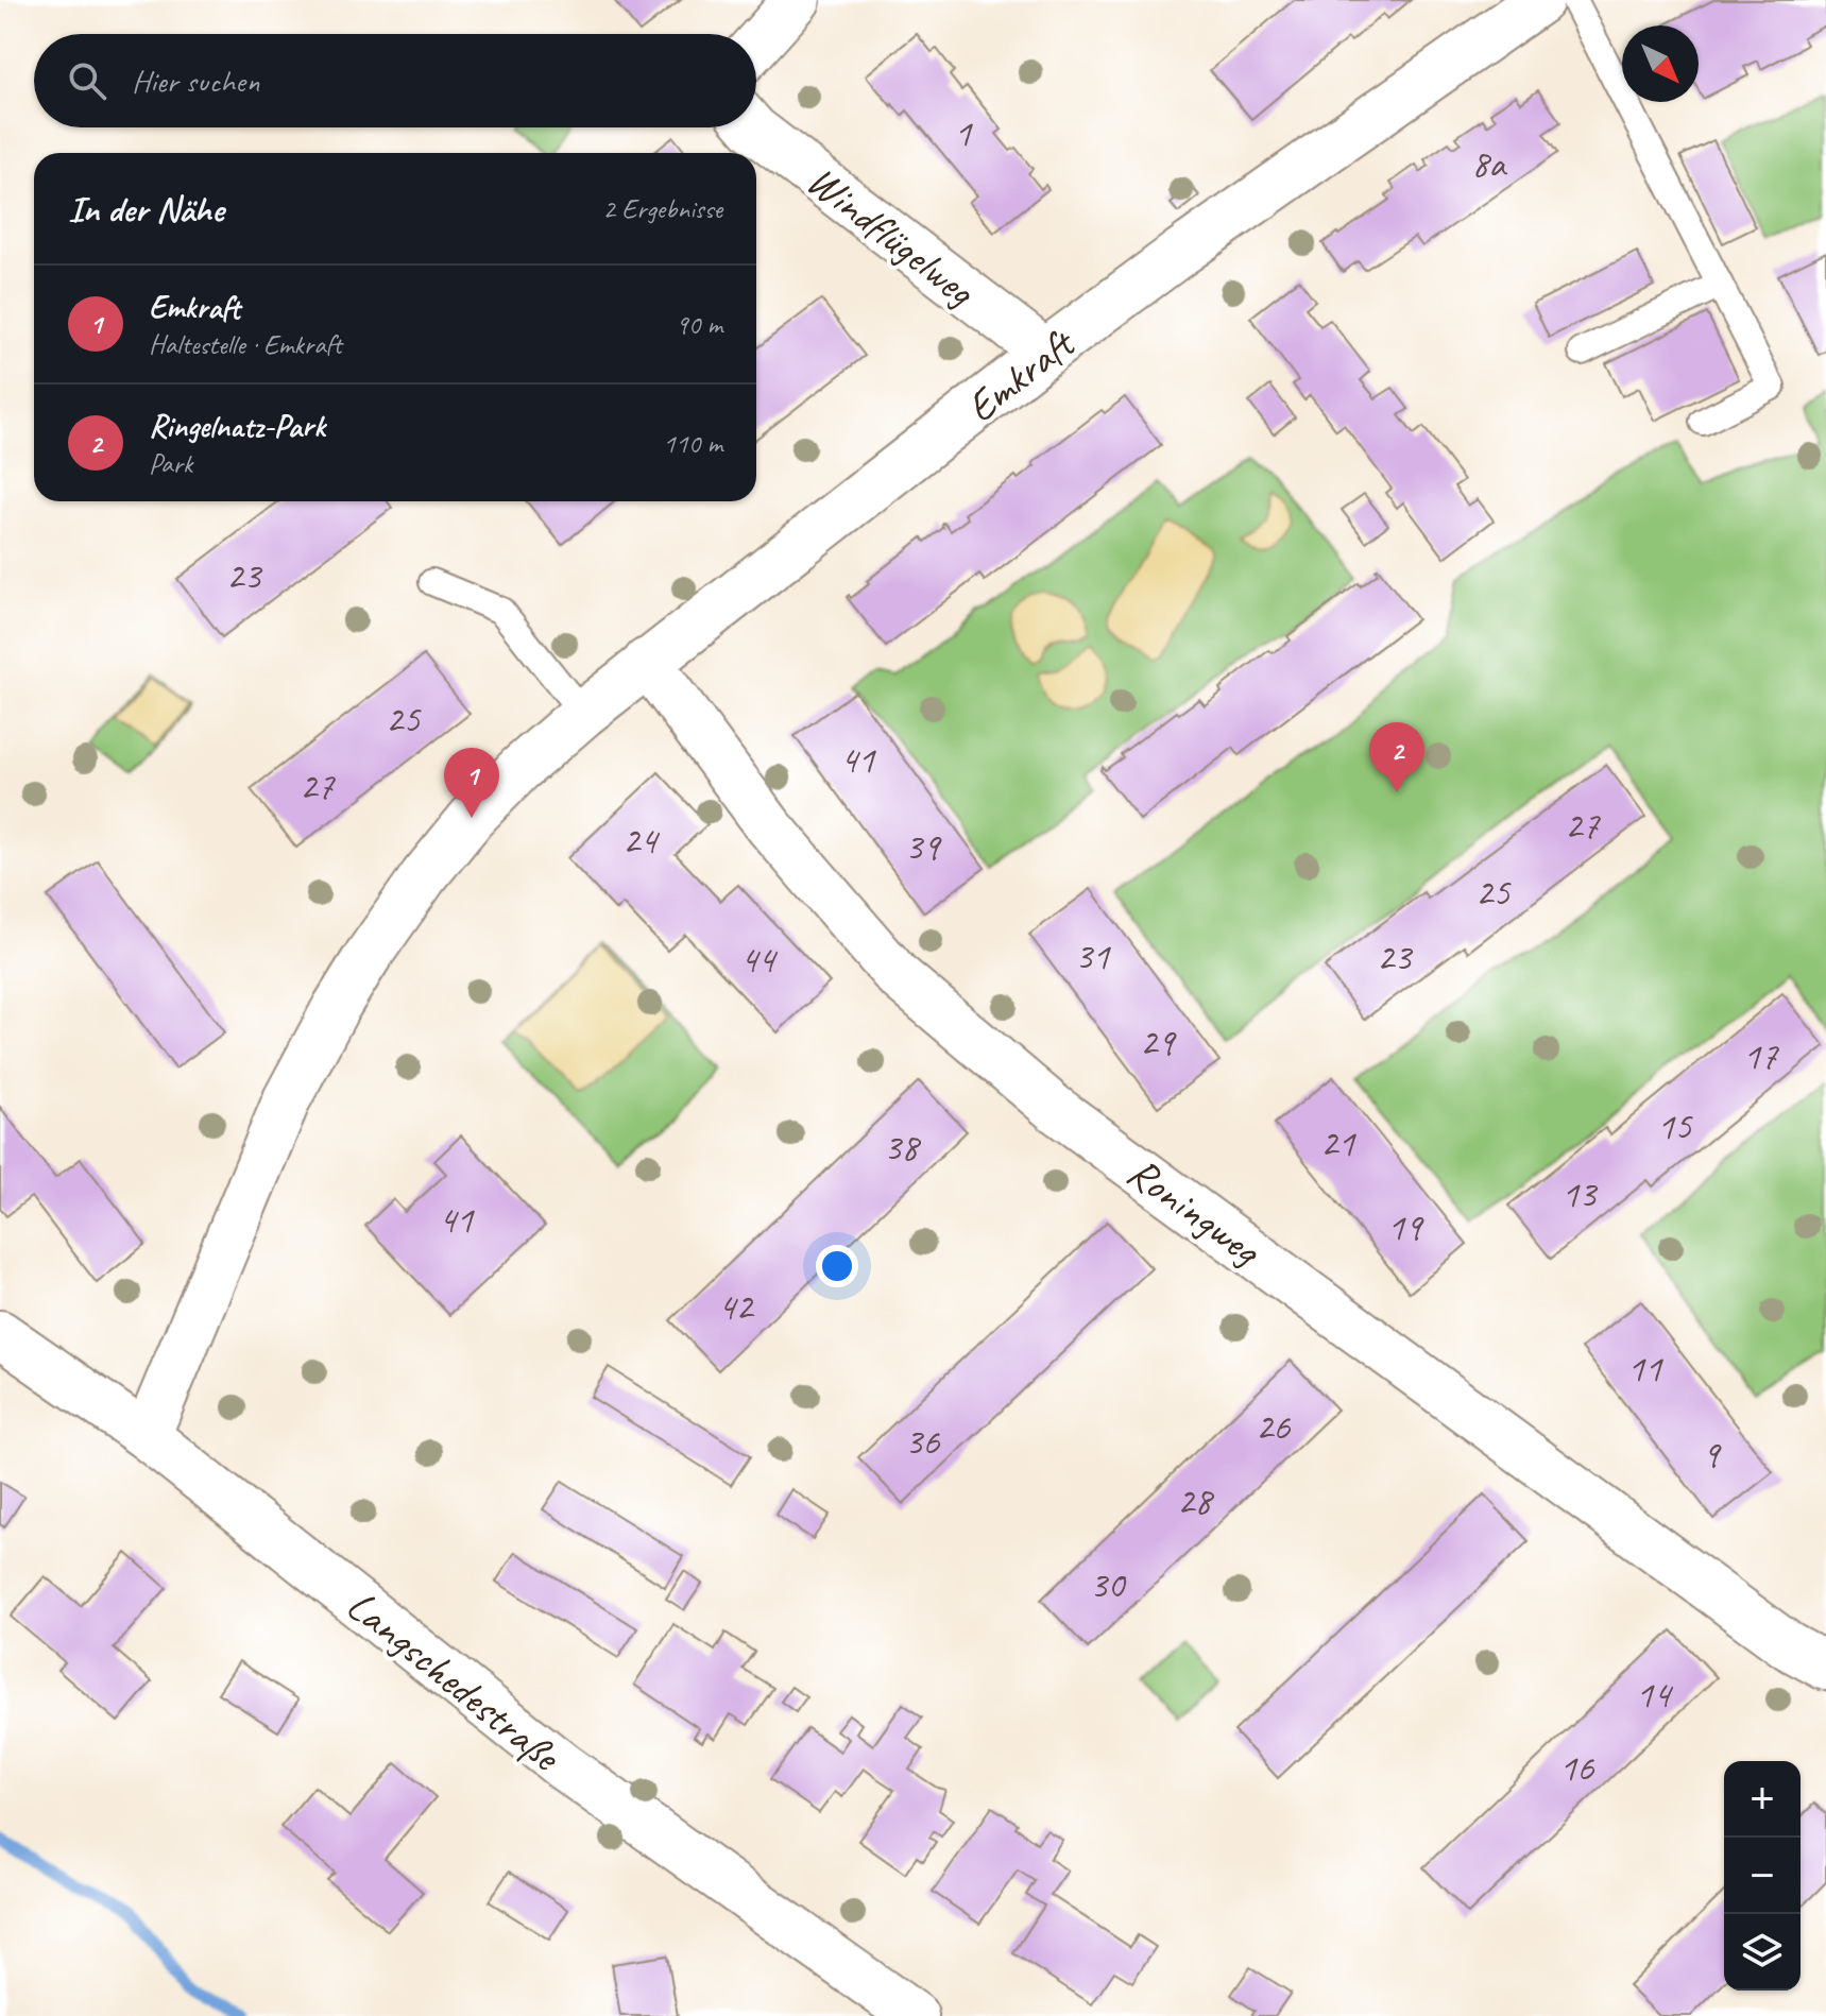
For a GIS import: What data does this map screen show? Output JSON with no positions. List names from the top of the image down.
{
  "streets": {
    "street": [
      "Windflügelweg",
      "Emkraft",
      "Roningweg",
      "Langschedestraße"
    ]
  },
  "crossings": [
    ["Windflügelweg", "Emkraft"],
    ["Emkraft", "Roningweg"],
    ["Emkraft", "Langschedestraße"]
  ],
  "house_numbers": [
    "1",
    "8a",
    "23",
    "25",
    "41",
    "27",
    "27",
    "24",
    "39",
    "25",
    "31",
    "23",
    "44",
    "29",
    "17",
    "15",
    "21",
    "38",
    "13",
    "41",
    "19",
    "42",
    "11",
    "26",
    "36",
    "9",
    "28",
    "30",
    "14",
    "16"
  ],
  "north": "bottom right",
  "page": {
    "search": "Hier suchen",
    "heading": ["In der Nähe", "2 Ergebnisse"],
    "list": [
      {
        "mark": "1",
        "name": "Emkraft",
        "note": "Haltestelle · Emkraft",
        "value": "90 m"
      },
      {
        "mark": "2",
        "name": "Ringelnatz-Park",
        "note": "Park",
        "value": "110 m"
      }
    ],
    "pins": ["2", "1"],
    "map_buttons": ["+", "−"]
  }
}
